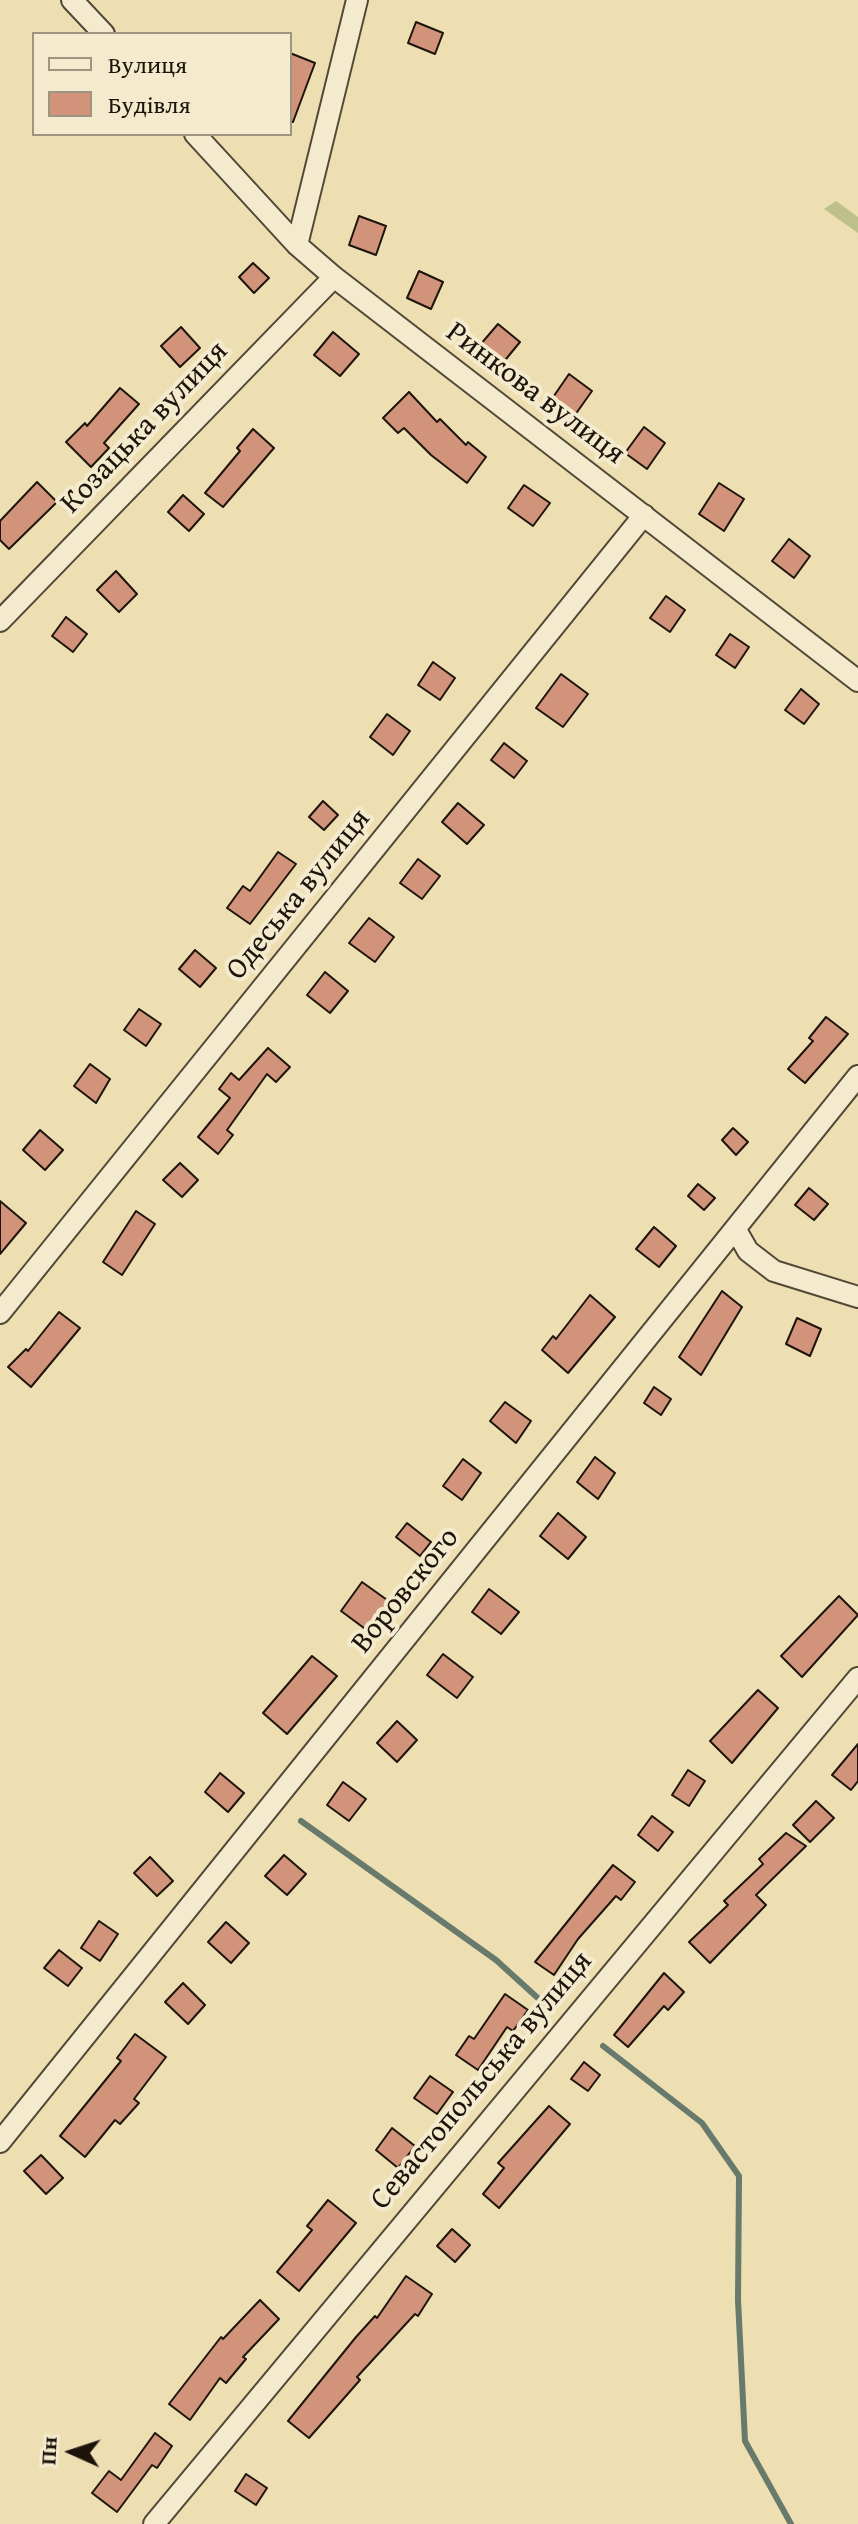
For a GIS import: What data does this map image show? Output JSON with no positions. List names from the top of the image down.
{
  "streets": {
    "street": [
      "Ринкова вулиця",
      "Козацька вулиця",
      "Одеська вулиця",
      "Воровского",
      "Севастопольська вулиця"
    ]
  },
  "crossings": [
    ["Ринкова вулиця", "Козацька вулиця"],
    ["Ринкова вулиця", "Одеська вулиця"]
  ],
  "legend": ["Вулиця", "Будівля"],
  "north": "left"
}
